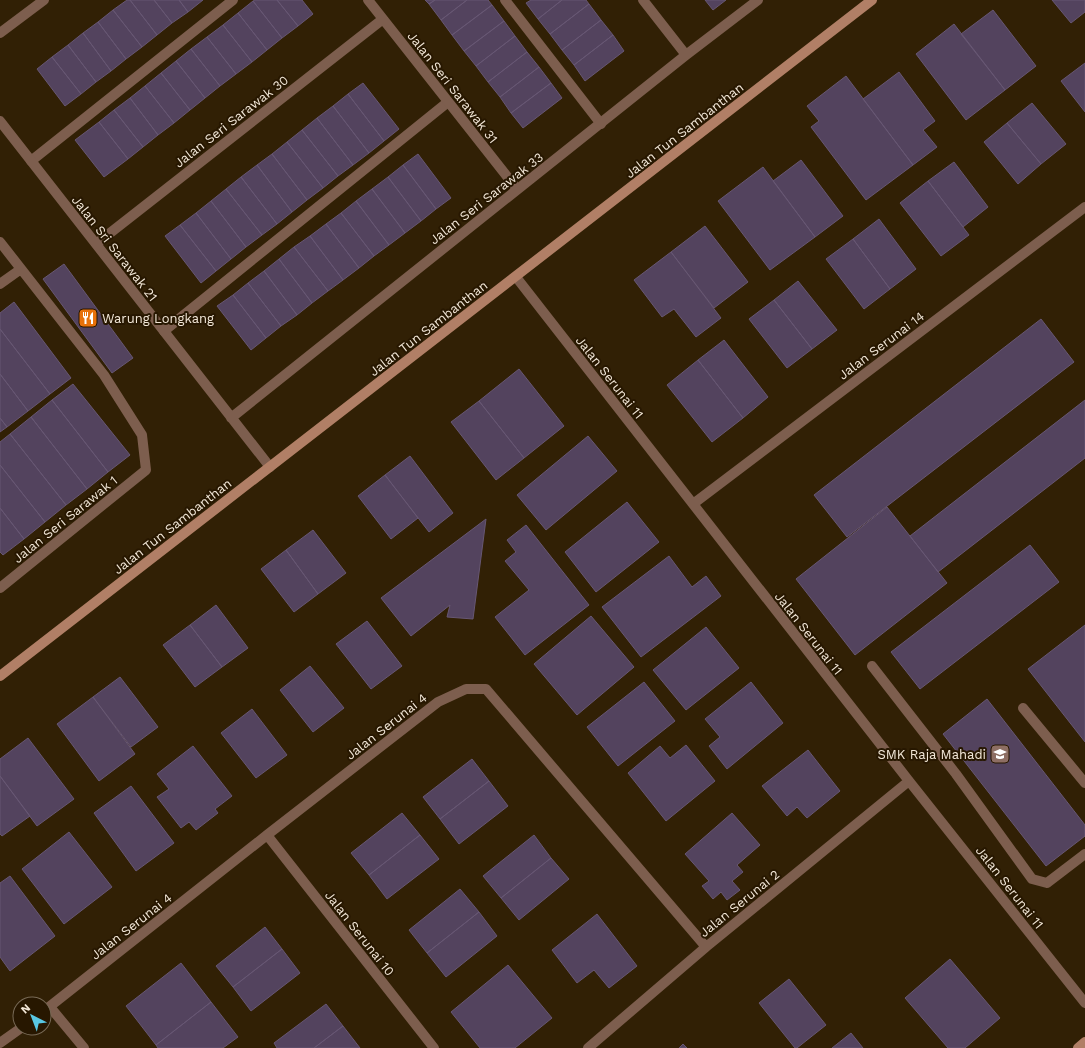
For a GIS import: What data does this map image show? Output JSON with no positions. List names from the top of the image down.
{
  "streets": {
    "street": [
      "Jalan Seri Sarawak 31",
      "Jalan Seri Sarawak 30",
      "Jalan Tun Sambanthan",
      "Jalan Seri Sarawak 33",
      "Jalan Sri Sarawak 21",
      "Jalan Serunai 14",
      "Jalan Serunai 11",
      "Jalan Seri Sarawak 1",
      "Jalan Serunai 4",
      "Jalan Serunai 2",
      "Jalan Serunai 10"
    ]
  },
  "crossings": [
    ["Jalan Seri Sarawak 31", "Jalan Seri Sarawak 30"],
    ["Jalan Seri Sarawak 31", "Jalan Seri Sarawak 33"],
    ["Jalan Seri Sarawak 30", "Jalan Sri Sarawak 21"],
    ["Jalan Tun Sambanthan", "Jalan Sri Sarawak 21"],
    ["Jalan Tun Sambanthan", "Jalan Serunai 11"],
    ["Jalan Seri Sarawak 33", "Jalan Sri Sarawak 21"],
    ["Jalan Serunai 14", "Jalan Serunai 11"],
    ["Jalan Serunai 11", "Jalan Serunai 2"],
    ["Jalan Serunai 4", "Jalan Serunai 2"],
    ["Jalan Serunai 4", "Jalan Serunai 10"]
  ],
  "places": {
    "restaurant": ["Warung Longkang"],
    "school or university": ["SMK Raja Mahadi"]
  },
  "north": "top left"
}
